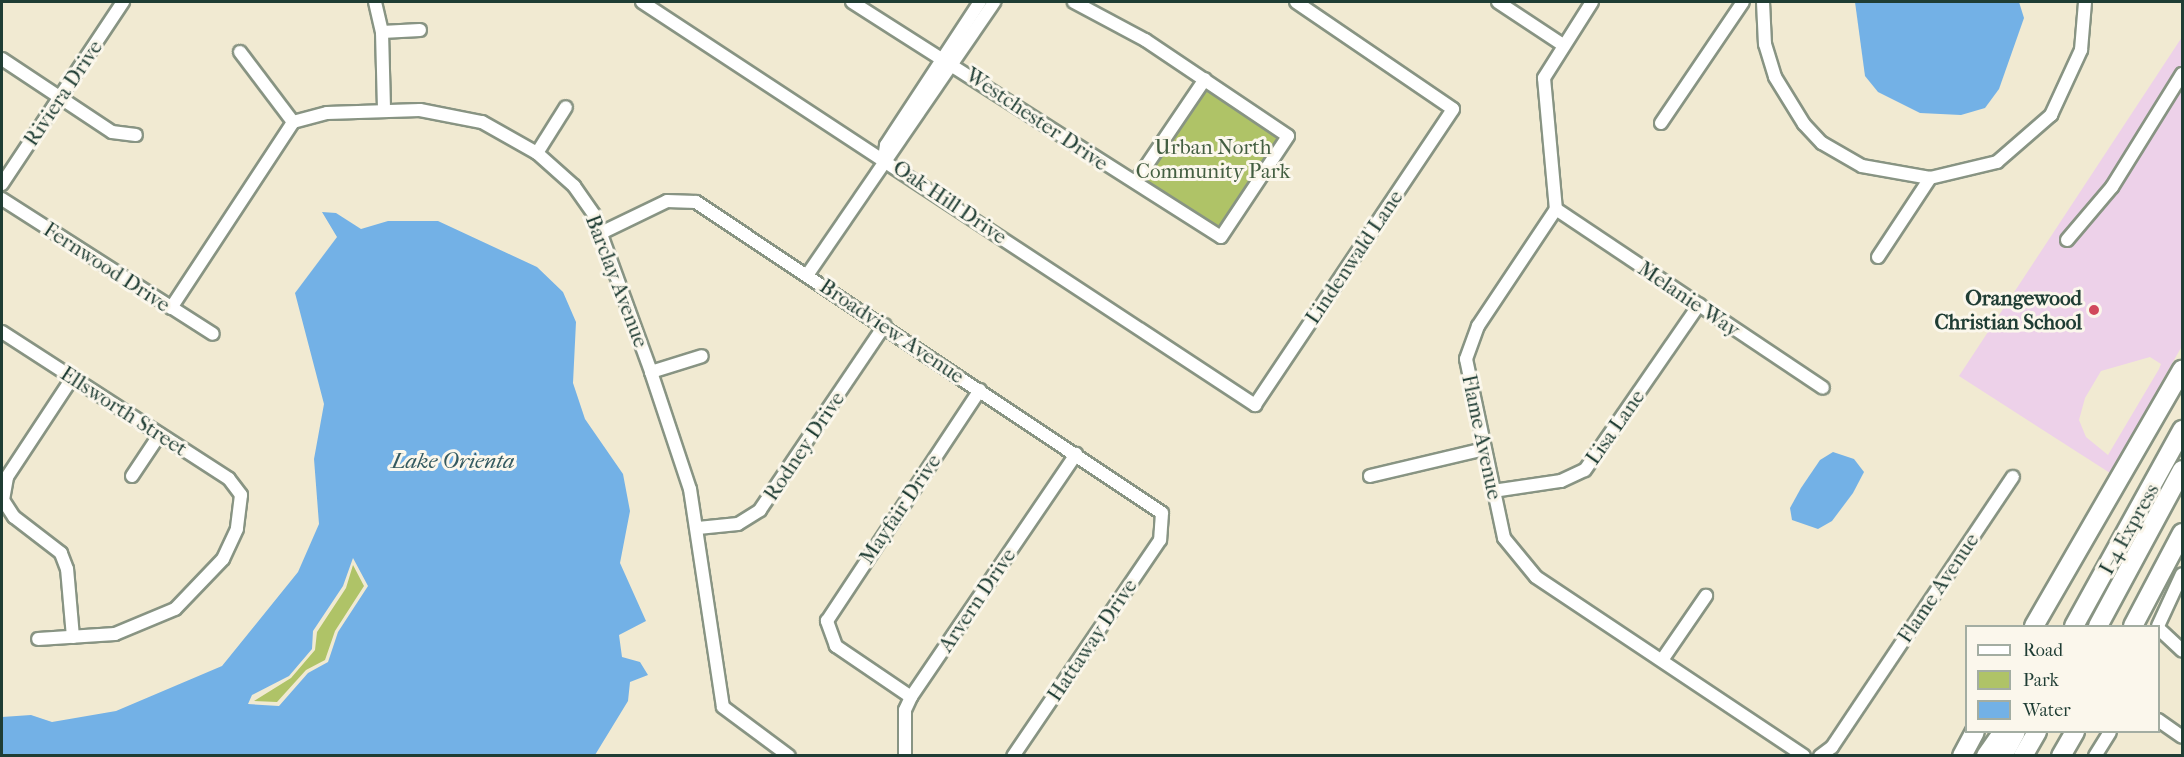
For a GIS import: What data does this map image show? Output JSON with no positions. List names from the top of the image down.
{
  "streets": {
    "highway": ["I-4 Express"],
    "street": [
      "Riviera Drive",
      "Westchester Drive",
      "Oak Hill Drive",
      "Lindenwald Lane",
      "Fernwood Drive",
      "Barclay Avenue",
      "Melanie Way",
      "Broadview Avenue",
      "Ellsworth Street",
      "Lisa Lane",
      "Flame Avenue",
      "Rodney Drive",
      "Mayfair Drive",
      "Arvern Drive",
      "Hattaway Drive"
    ]
  },
  "crossings": [
    ["Oak Hill Drive", "Lindenwald Lane"],
    ["Barclay Avenue", "Broadview Avenue"],
    ["Barclay Avenue", "Rodney Drive"],
    ["Melanie Way", "Lisa Lane"],
    ["Melanie Way", "Flame Avenue"],
    ["Broadview Avenue", "Rodney Drive"],
    ["Broadview Avenue", "Mayfair Drive"],
    ["Broadview Avenue", "Arvern Drive"],
    ["Broadview Avenue", "Hattaway Drive"],
    ["Lisa Lane", "Flame Avenue"],
    ["Mayfair Drive", "Arvern Drive"]
  ],
  "water": ["Lake Orienta"],
  "parks": ["Urban North Community Park"],
  "places": ["Orangewood Christian School"],
  "legend": ["Road", "Park", "Water"]
}
